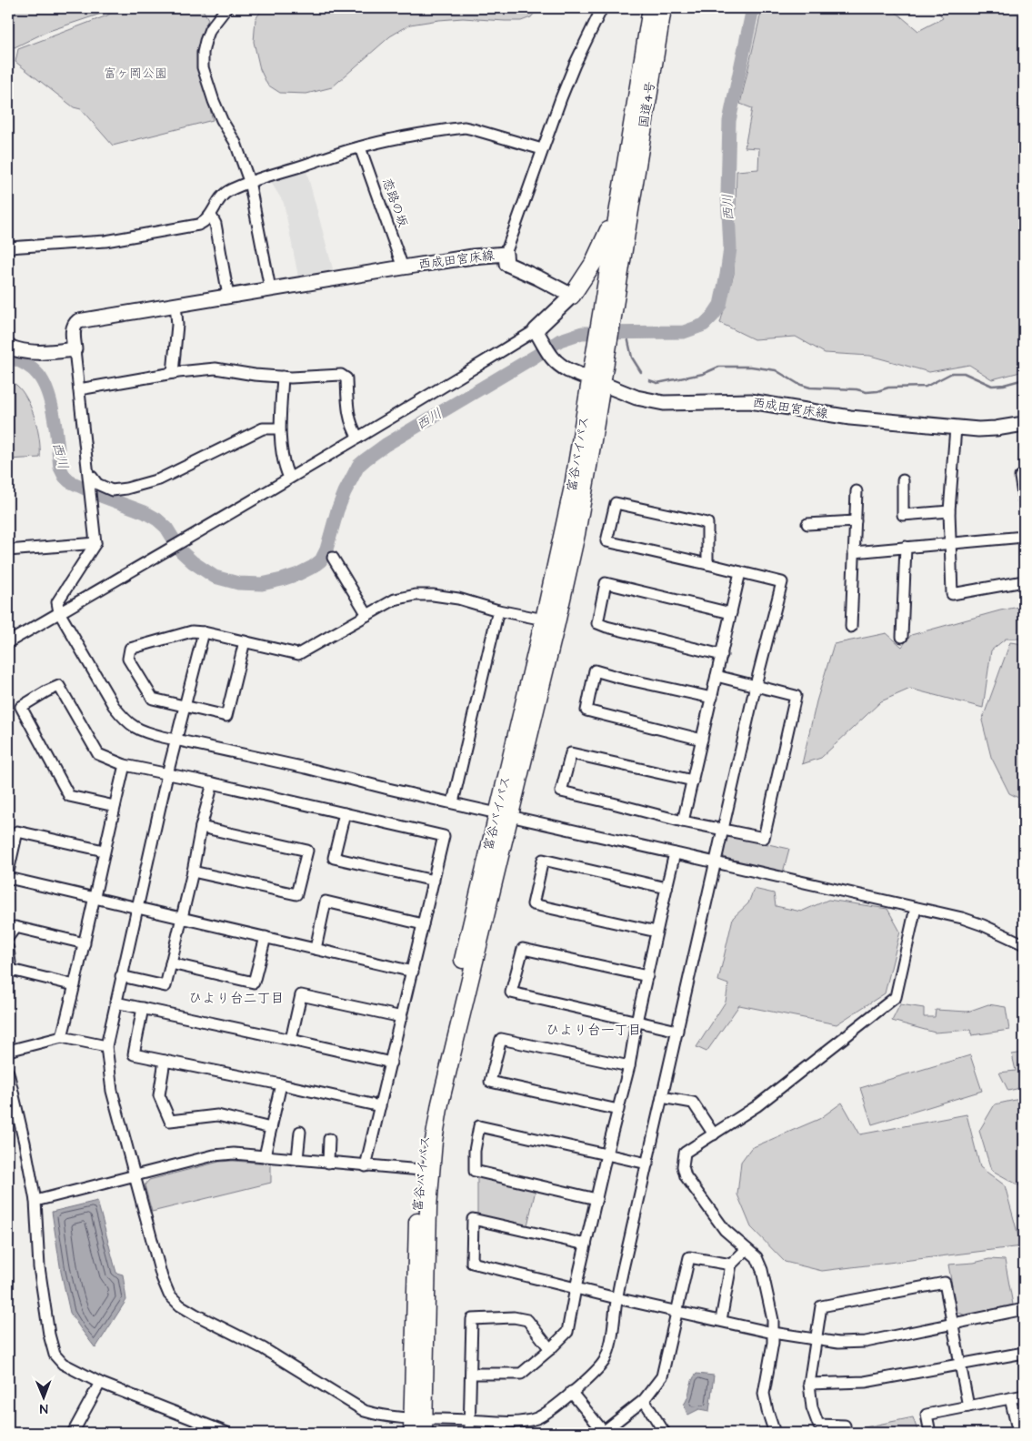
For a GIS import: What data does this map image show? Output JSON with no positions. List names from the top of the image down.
{
  "streets": {
    "highway": ["国道4号", "富谷バイパス"],
    "main road": ["西成田宮床線"],
    "street": ["恋路の坂"]
  },
  "crossings": [
    ["国道4号", "富谷バイパス"],
    ["恋路の坂", "西成田宮床線"],
    ["西成田宮床線", "富谷バイパス"]
  ],
  "districts": ["ひより台二丁目", "ひより台一丁目"],
  "water": ["西川"],
  "parks": ["富ヶ岡公園"],
  "north": "bottom"
}
